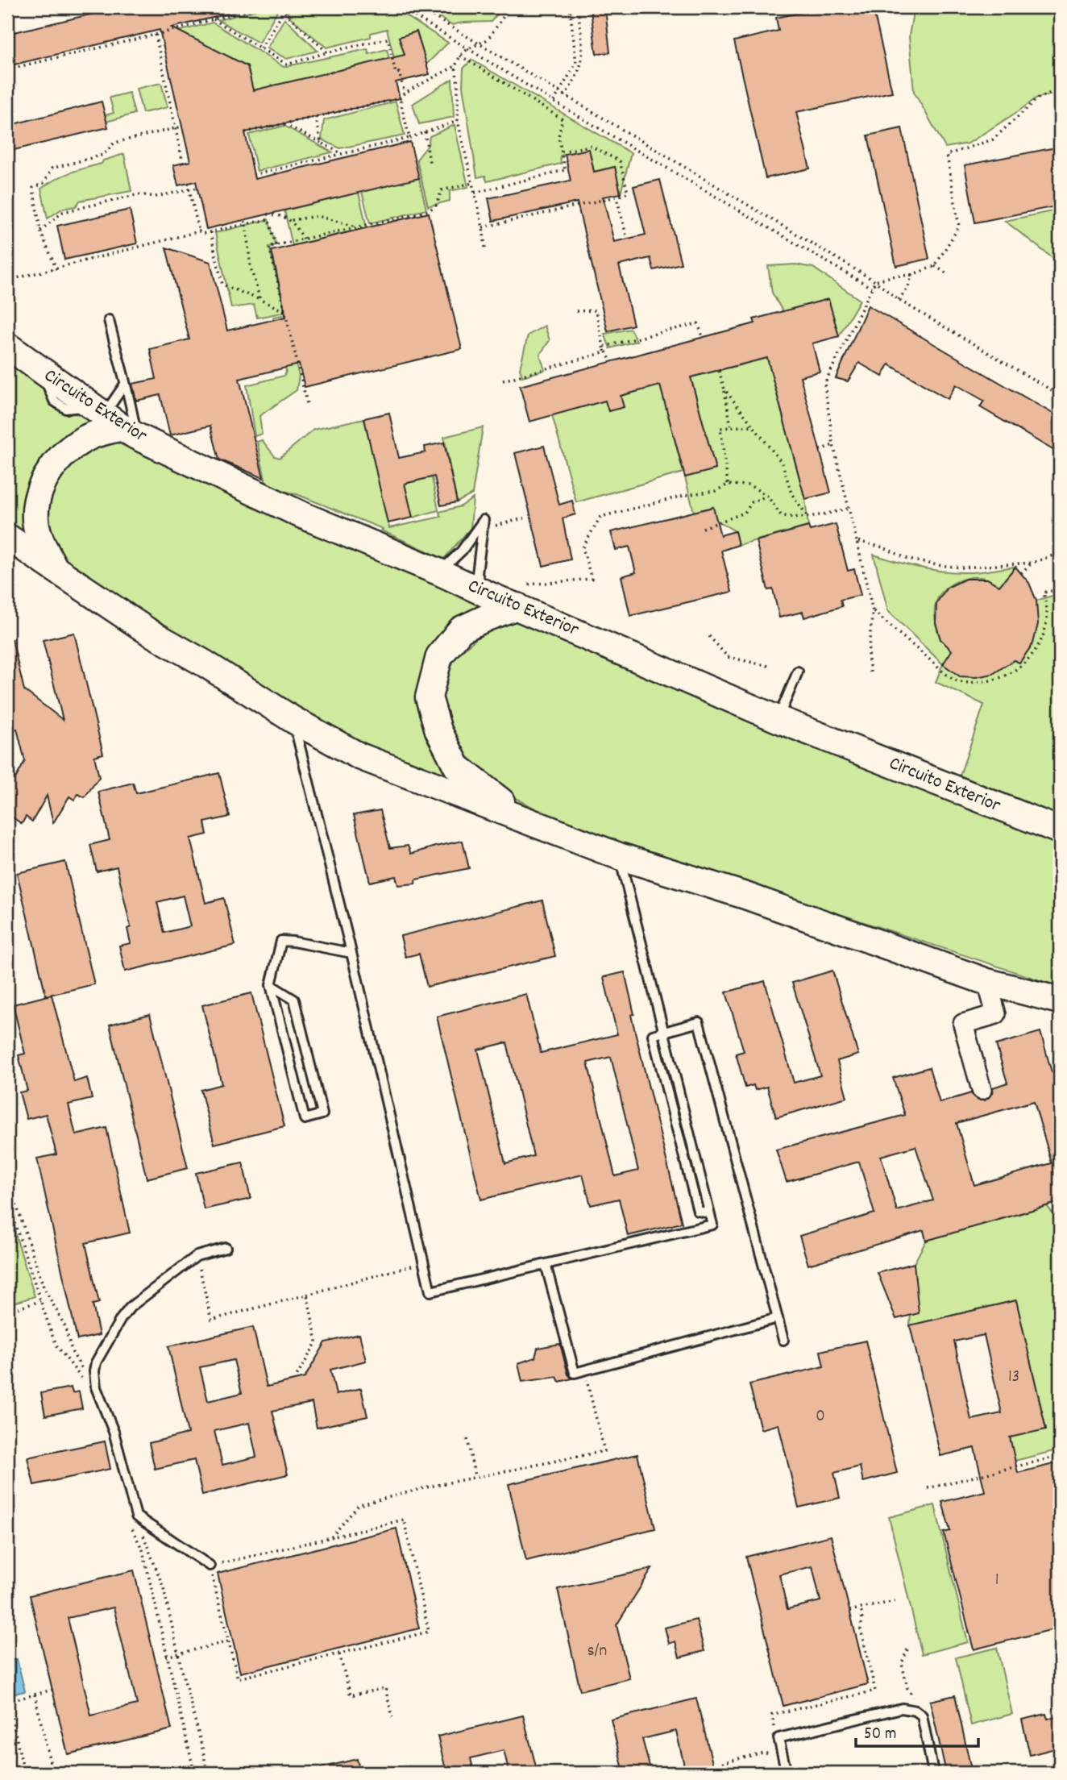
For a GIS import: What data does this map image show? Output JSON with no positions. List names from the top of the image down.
{
  "streets": {
    "street": ["Circuito Exterior"]
  },
  "house_numbers": [
    "13",
    "0",
    "1",
    "s/n"
  ],
  "scale_bar": "50 m"
}
